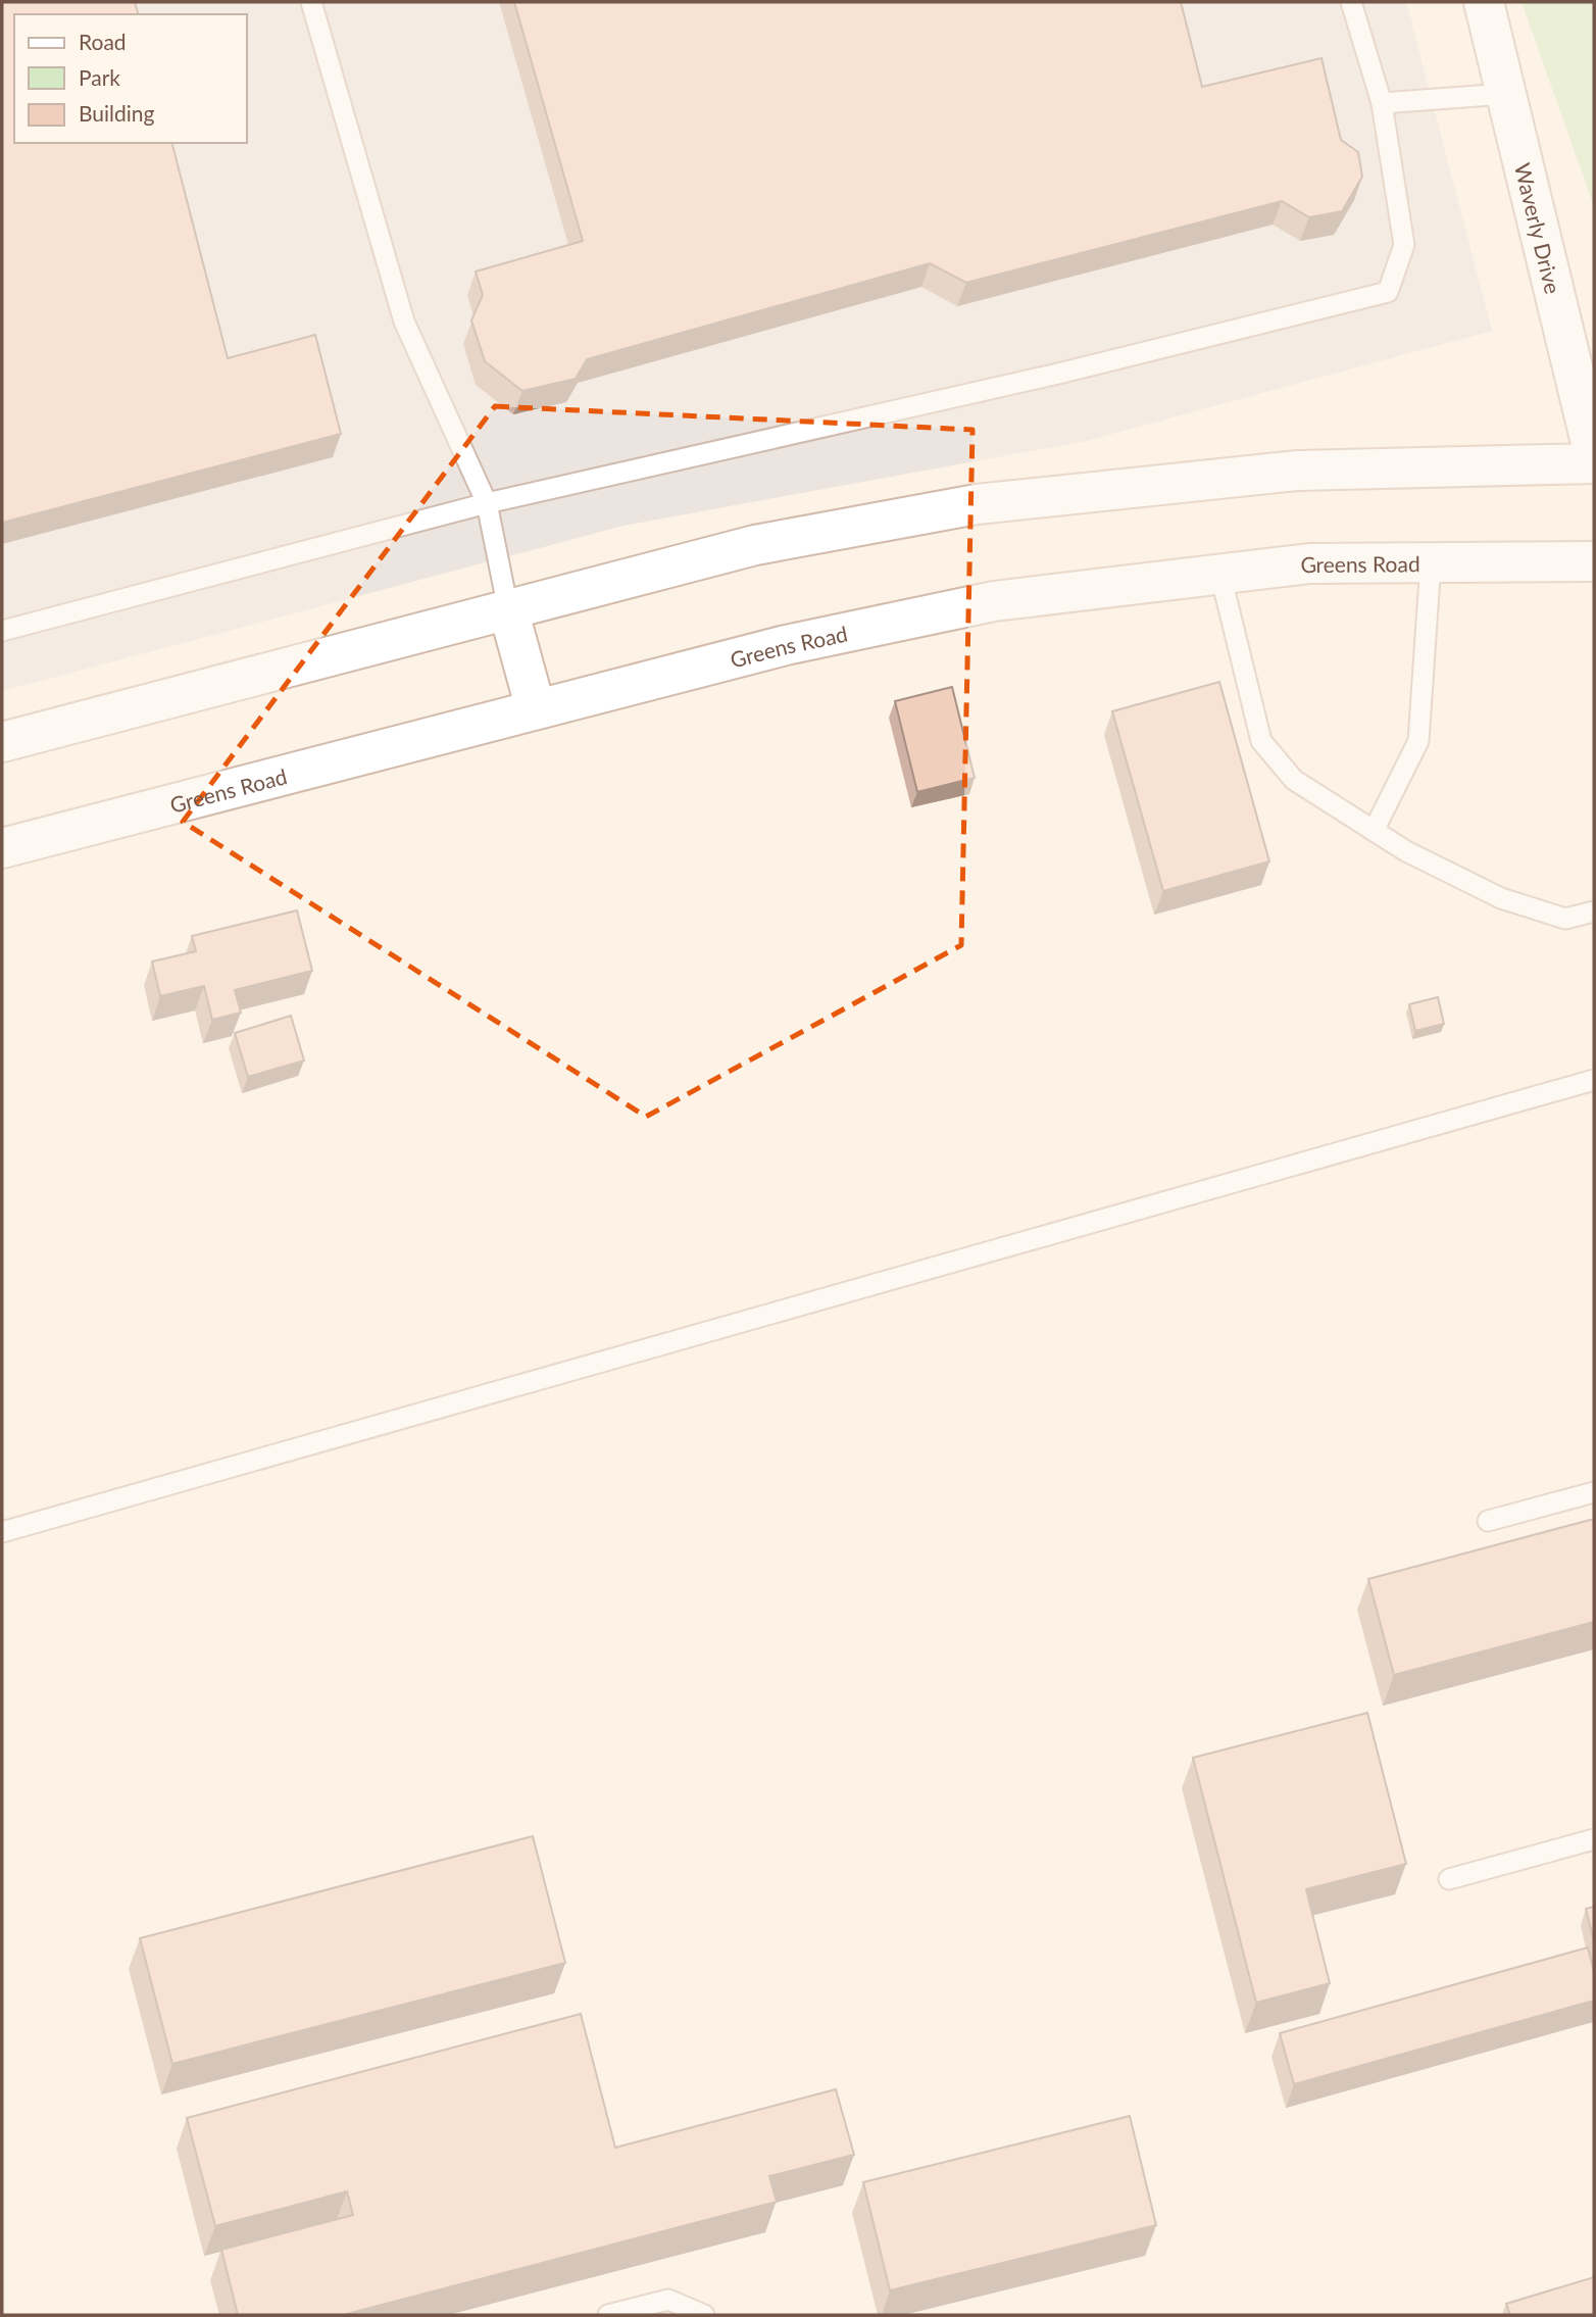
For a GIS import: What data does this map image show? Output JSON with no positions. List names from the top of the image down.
{
  "streets": {
    "main road": ["Waverly Drive", "Greens Road"]
  },
  "legend": ["Road", "Park", "Building"]
}
